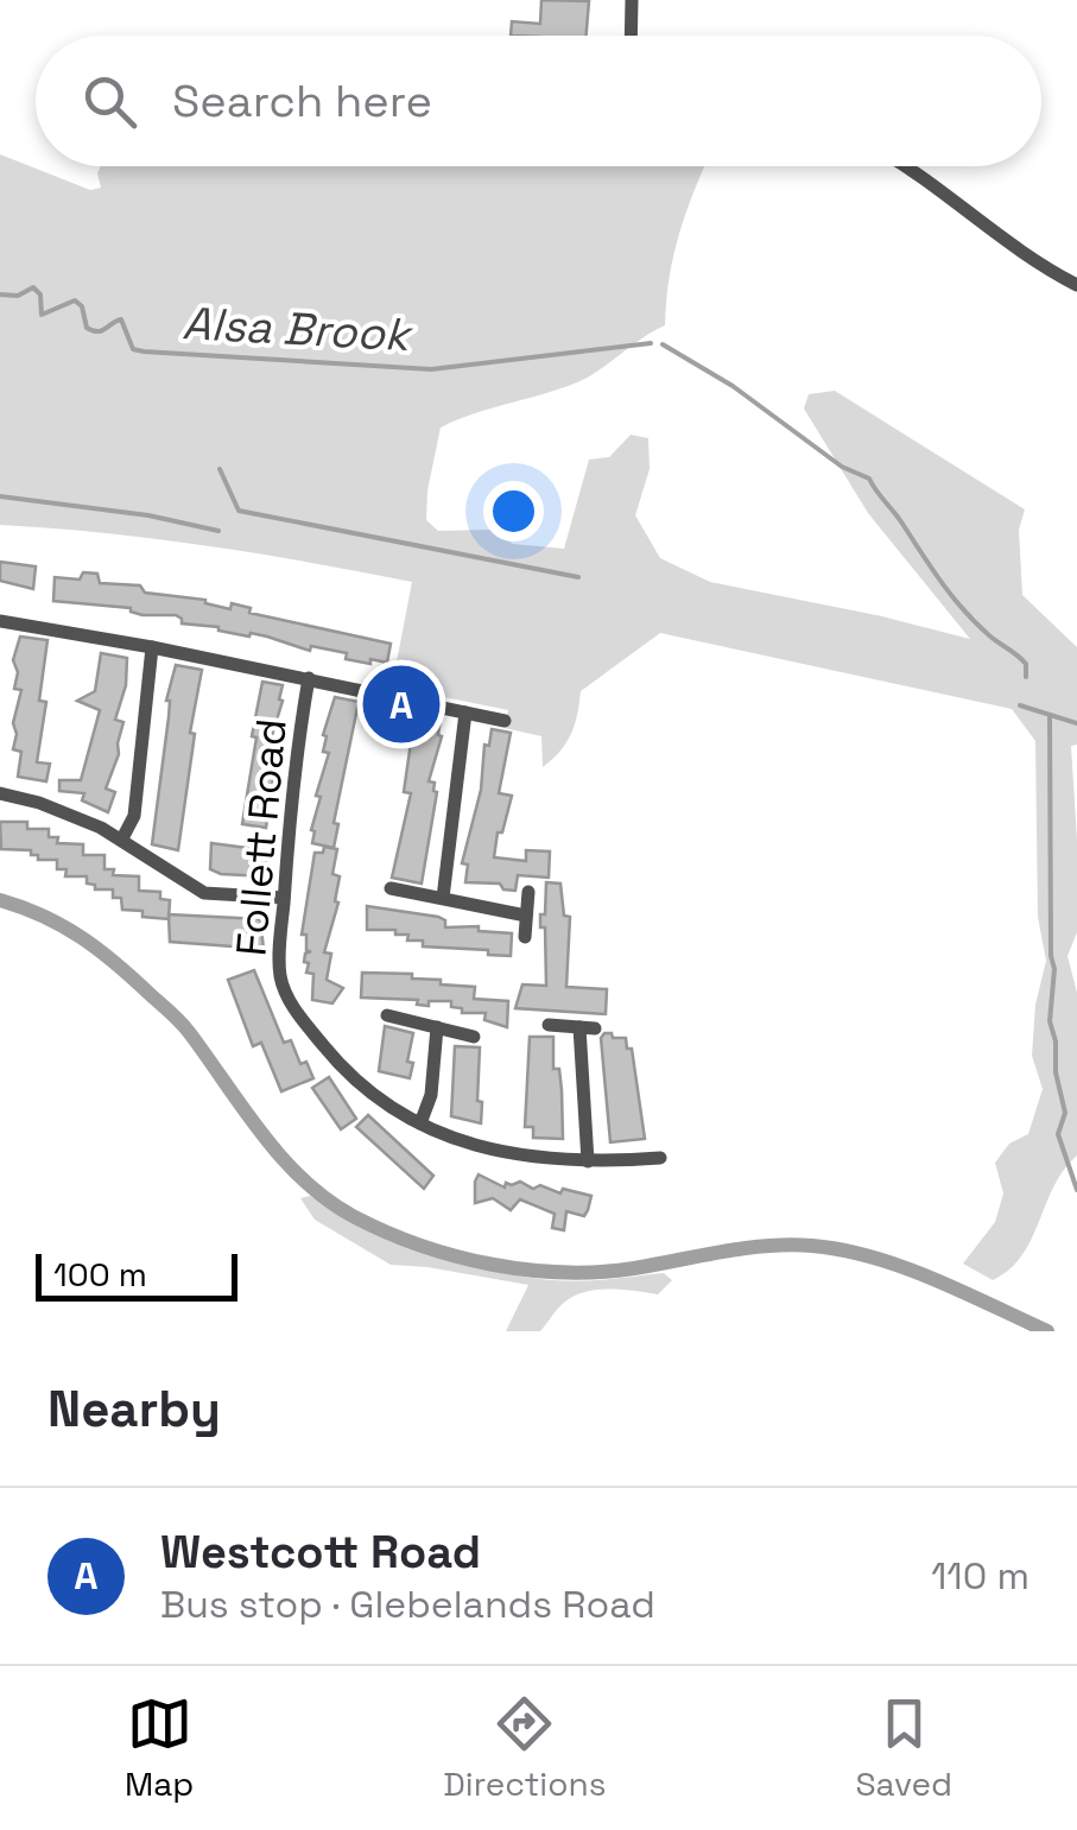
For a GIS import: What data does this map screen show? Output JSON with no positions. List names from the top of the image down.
{
  "streets": {
    "street": ["Follett Road"]
  },
  "water": ["Alsa Brook"],
  "scale_bar": "100 m",
  "page": {
    "search": "Search here",
    "pins": "A",
    "scale": "100 m",
    "heading": "Nearby",
    "list": [
      {
        "mark": "A",
        "name": "Westcott Road",
        "note": "Bus stop · Glebelands Road",
        "value": "110 m"
      }
    ],
    "nav": ["Map", "Directions", "Saved"]
  }
}
